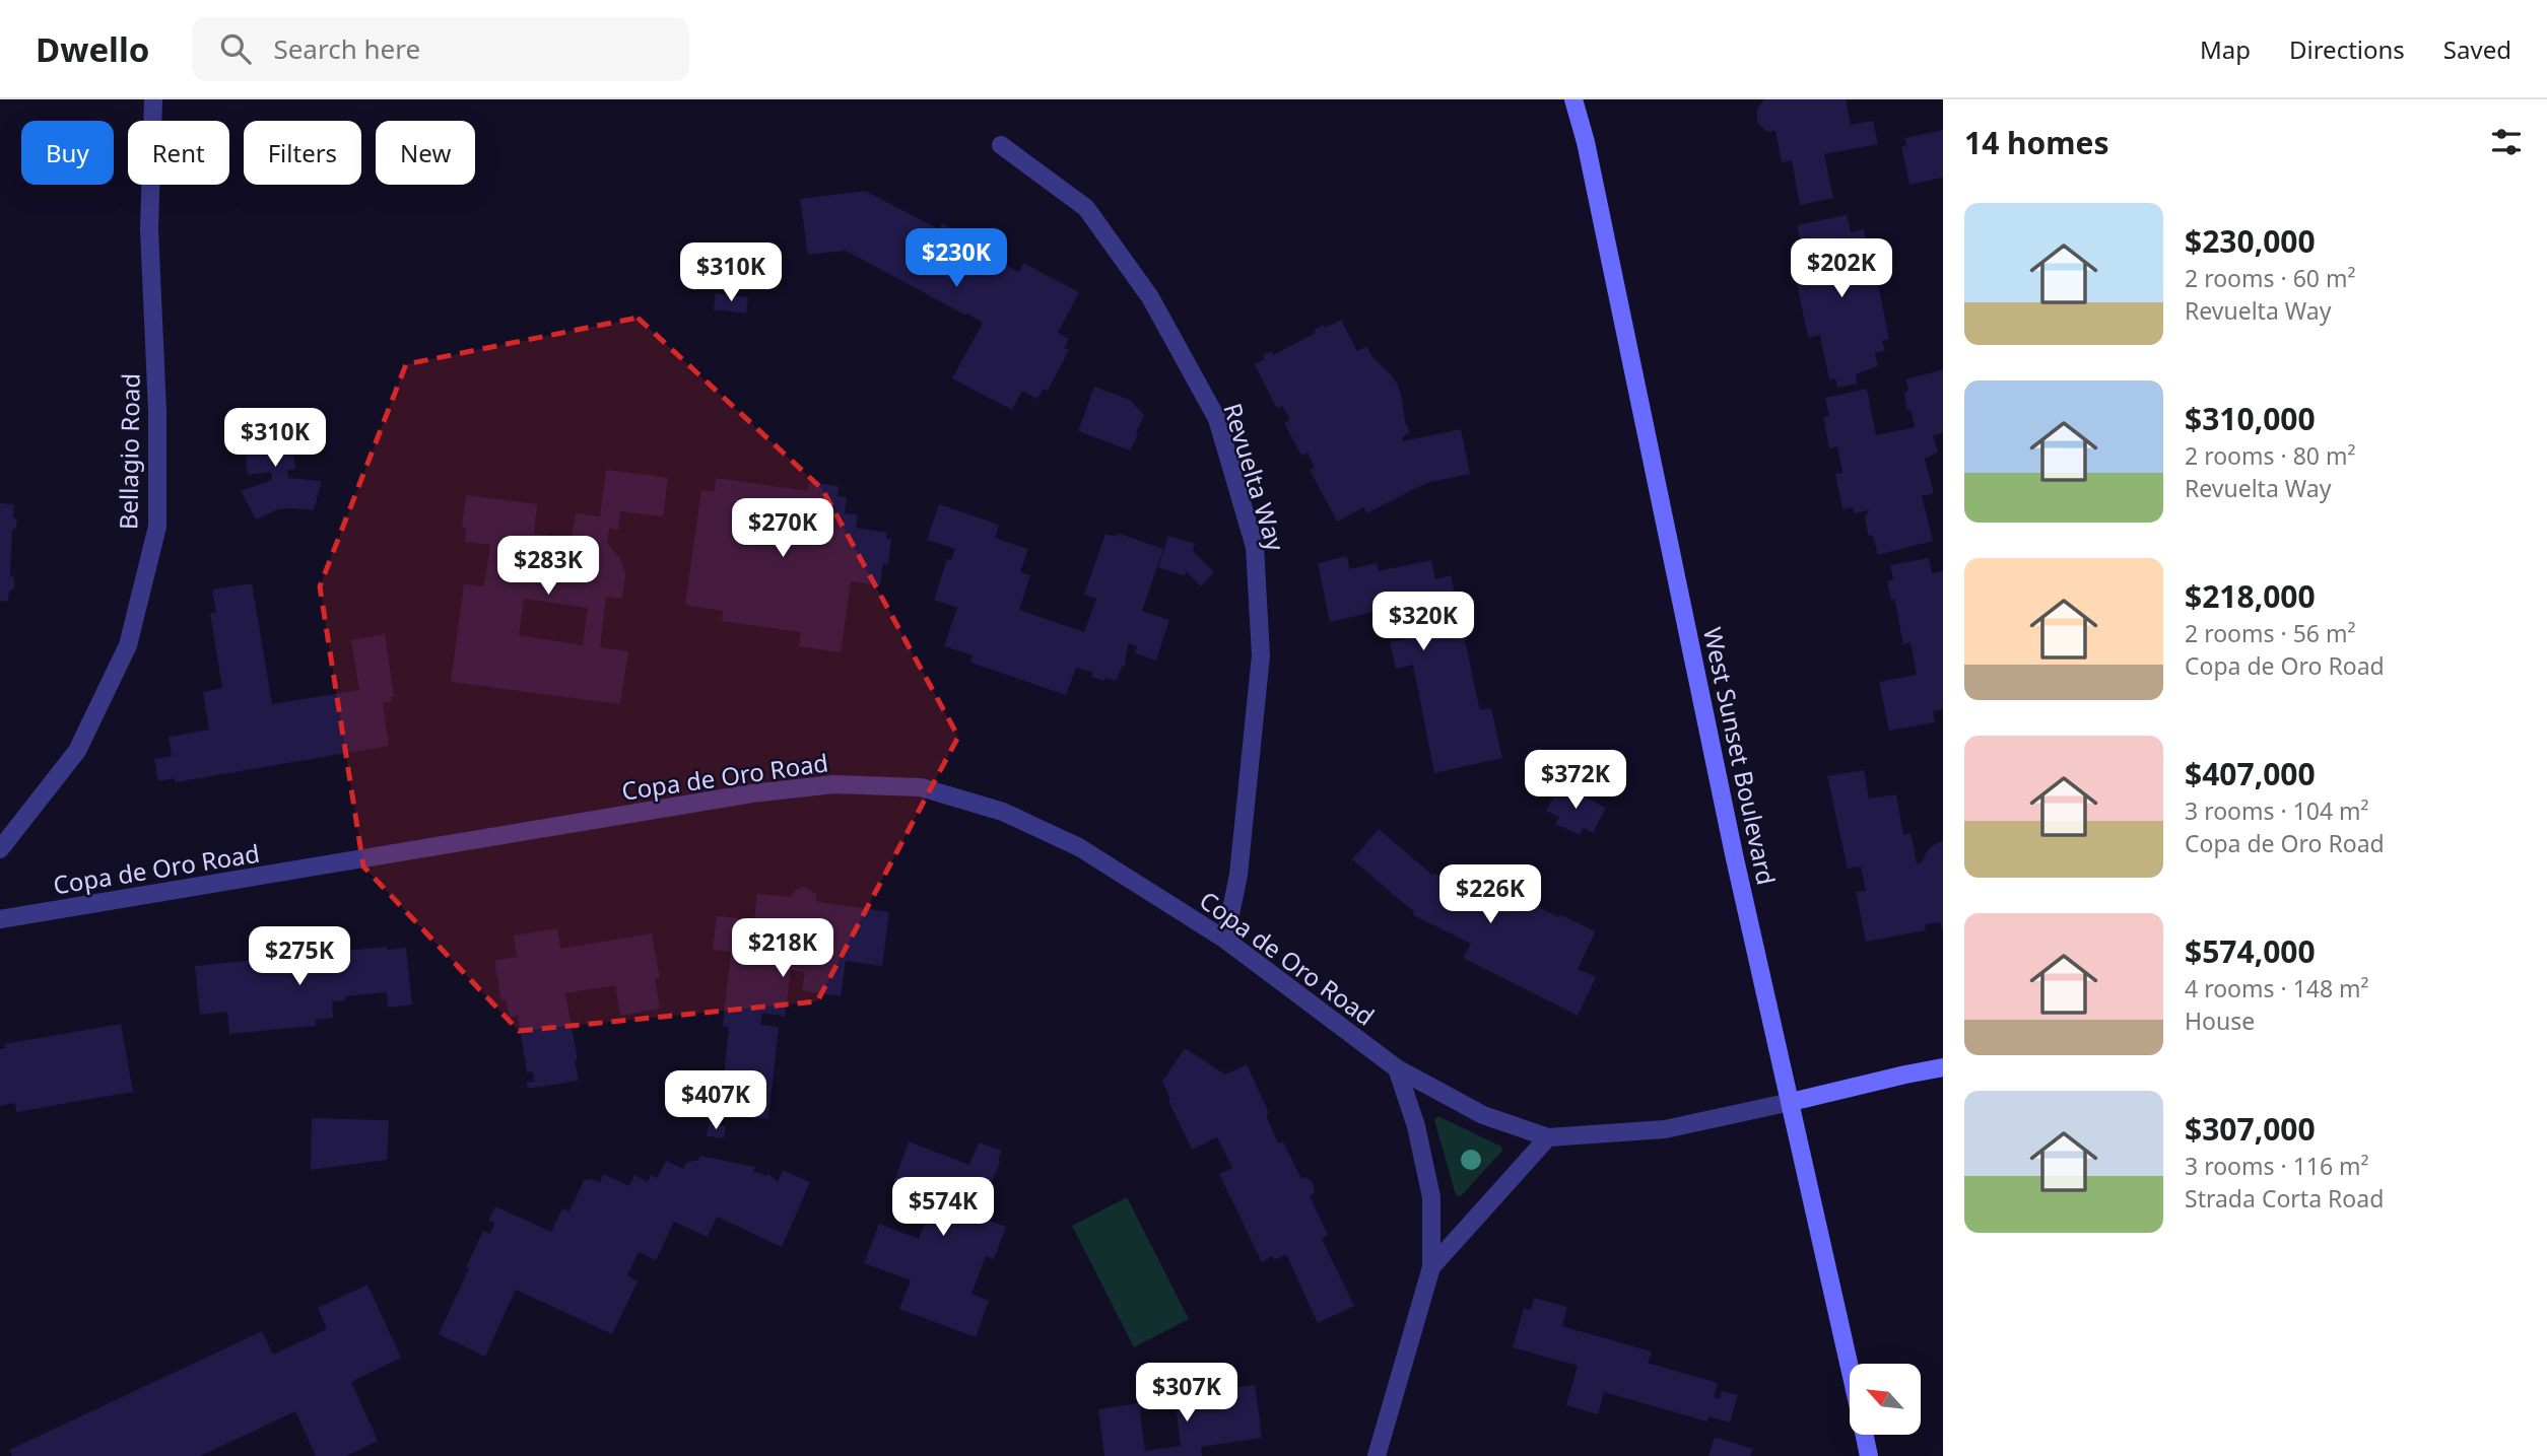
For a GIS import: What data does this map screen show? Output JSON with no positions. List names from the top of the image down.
{
  "streets": {
    "main road": ["West Sunset Boulevard"],
    "street": ["Bellagio Road", "Revuelta Way", "Copa de Oro Road"]
  },
  "crossings": [
    ["Revuelta Way", "Copa de Oro Road"],
    ["West Sunset Boulevard", "Copa de Oro Road"]
  ],
  "north": "top left",
  "page": {
    "header": "Dwello",
    "search": "Search here",
    "nav": ["Map", "Directions", "Saved"],
    "heading": "14 homes",
    "chip": [
      "Buy",
      "Rent",
      "Filters",
      "New"
    ],
    "list": [
      {
        "name": "$230,000",
        "note": "2 rooms · 60 m² · Revuelta Way"
      },
      {
        "name": "$310,000",
        "note": "2 rooms · 80 m² · Revuelta Way"
      },
      {
        "name": "$218,000",
        "note": "2 rooms · 56 m² · Copa de Oro Road"
      },
      {
        "name": "$407,000",
        "note": "3 rooms · 104 m² · Copa de Oro Road"
      },
      {
        "name": "$574,000",
        "note": "4 rooms · 148 m² · House"
      },
      {
        "name": "$307,000",
        "note": "3 rooms · 116 m² · Strada Corta Road"
      }
    ],
    "price": [
      "$230K",
      "$202K",
      "$310K",
      "$310K",
      "$270K",
      "$283K",
      "$320K",
      "$372K",
      "$226K",
      "$218K",
      "$275K",
      "$407K",
      "$574K",
      "$307K"
    ]
  }
}
